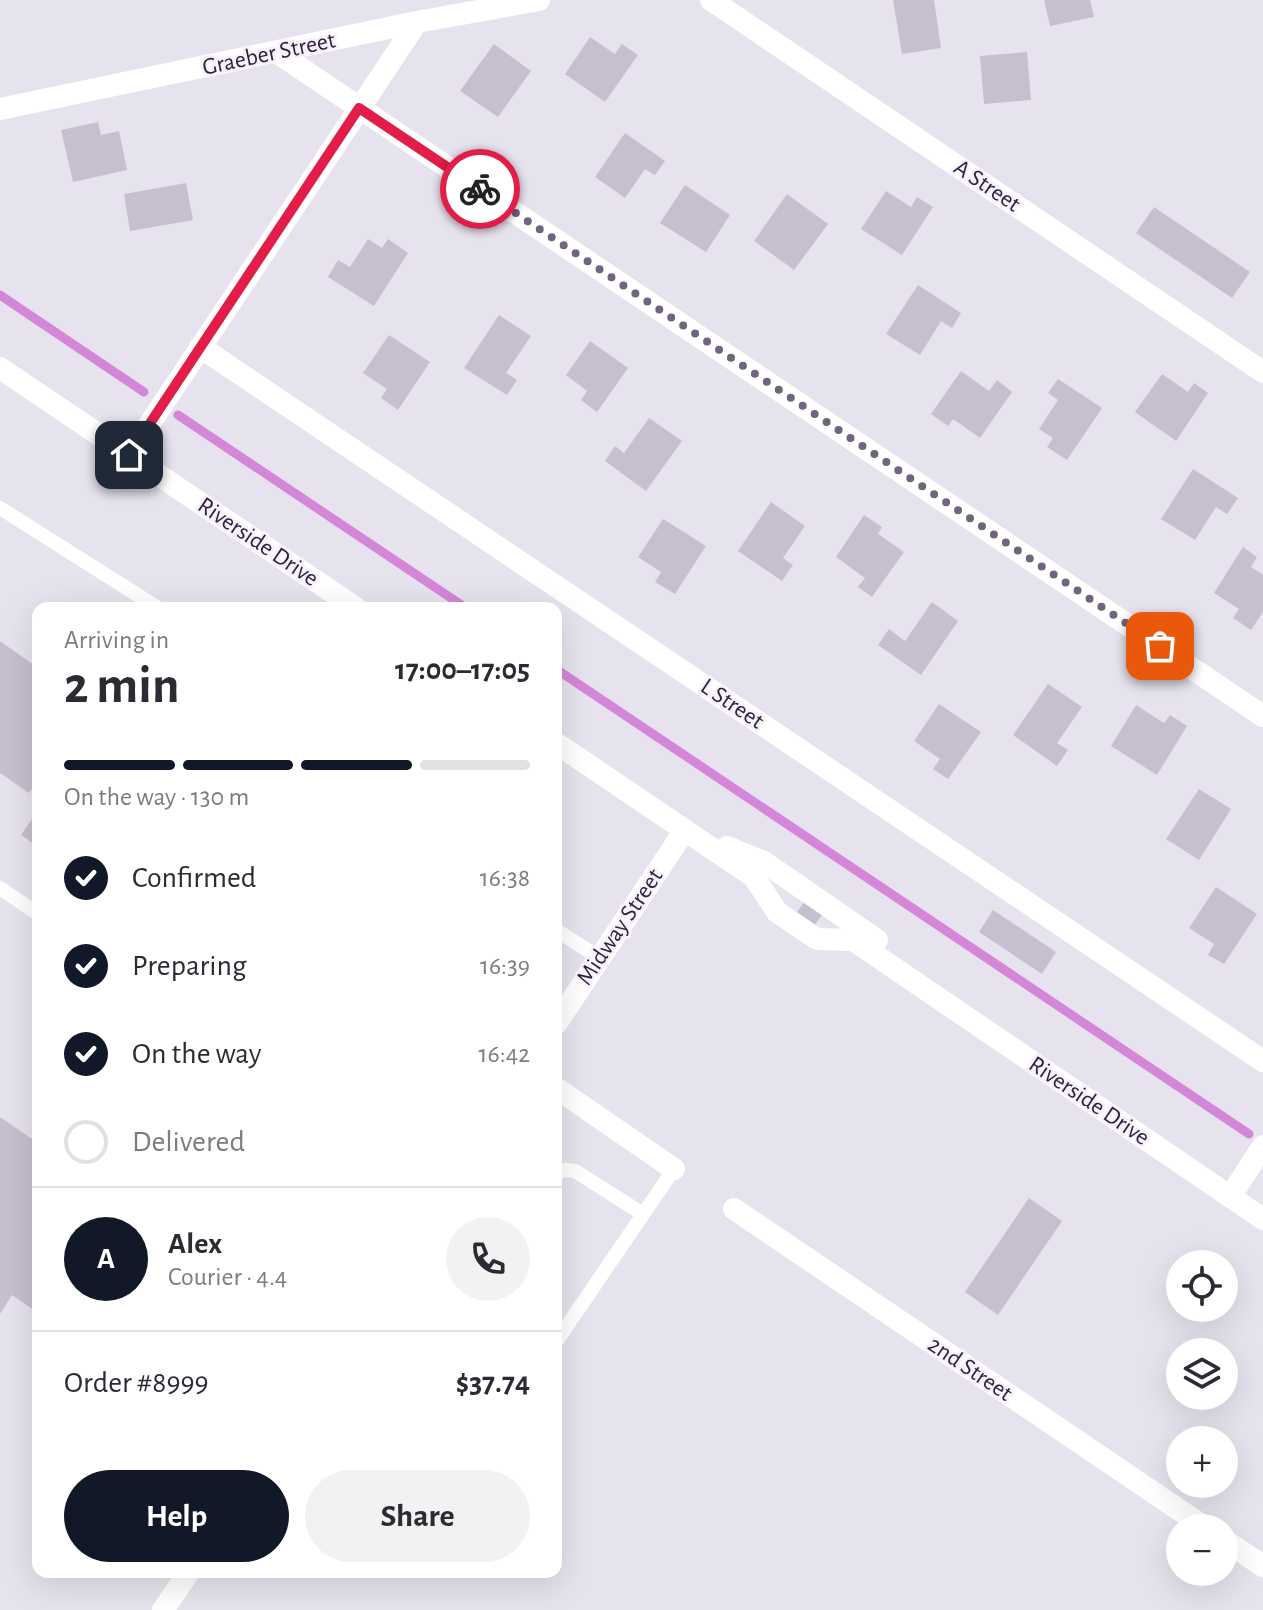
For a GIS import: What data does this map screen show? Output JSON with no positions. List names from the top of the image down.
{
  "streets": {
    "street": [
      "Graeber Street",
      "A Street",
      "Riverside Drive",
      "L Street",
      "Midway Street",
      "2nd Street"
    ]
  },
  "crossings": [
    ["Riverside Drive", "Midway Street"]
  ],
  "page": {
    "heading": ["2 min", "Arriving in", "17:00–17:05"],
    "panel": [
      "Alex",
      "Courier · 4.4",
      "Order #8999",
      "$37.74"
    ],
    "bar": "On the way · 130 m",
    "list": [
      ["Confirmed", "16:38"],
      ["Preparing", "16:39"],
      ["On the way", "16:42"],
      "Delivered"
    ],
    "round": "A",
    "map_buttons": ["+", "−"],
    "buttons": ["Help", "Share"]
  }
}
